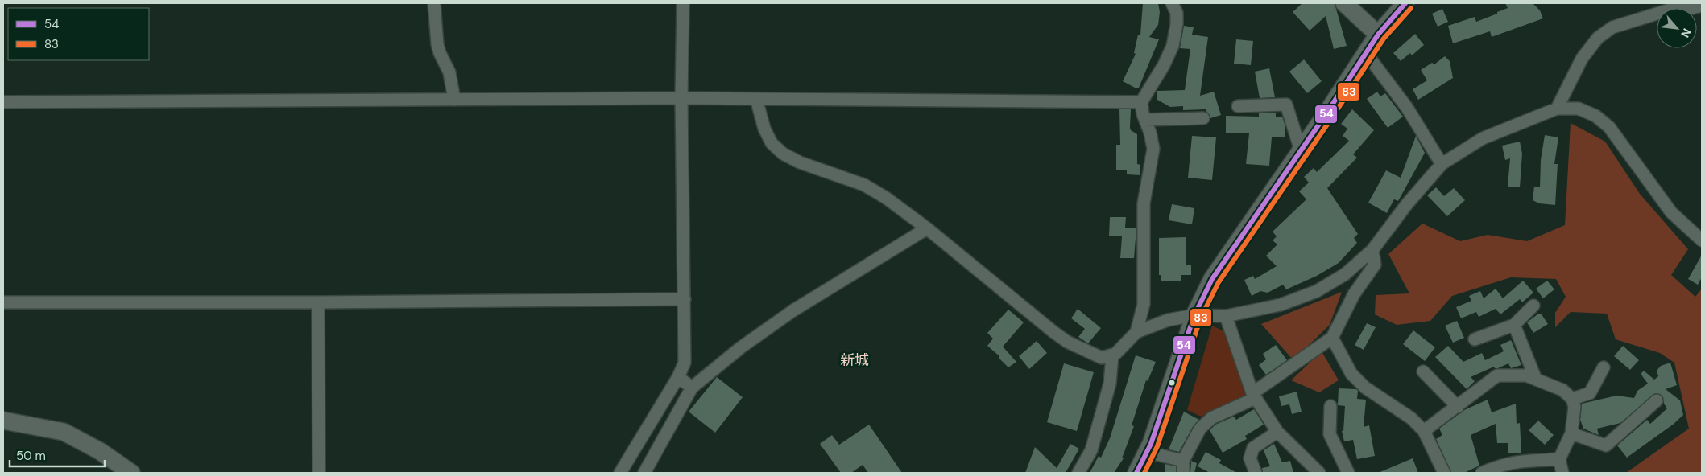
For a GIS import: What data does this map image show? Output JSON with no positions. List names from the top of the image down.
{
  "districts": ["新城"],
  "lines": ["transit line 54", "transit line 83"],
  "legend": ["54", "83"],
  "scale_bar": "50 m",
  "north": "bottom right"
}
